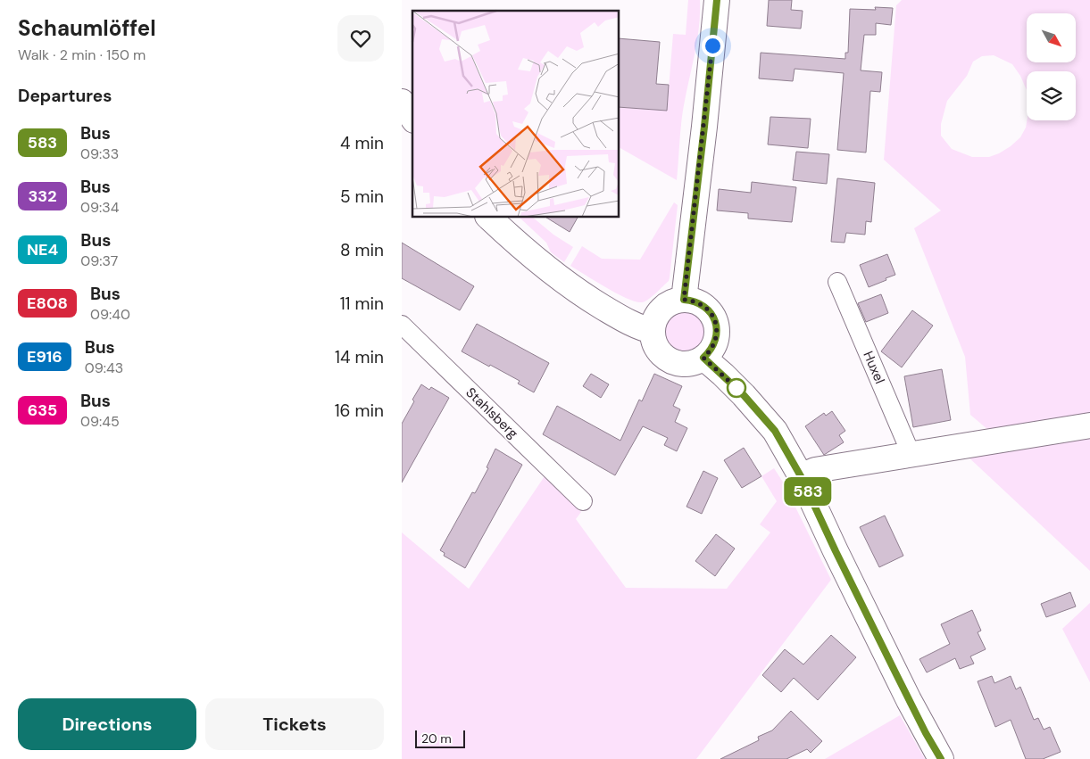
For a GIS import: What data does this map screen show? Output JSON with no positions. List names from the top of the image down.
{
  "streets": {
    "street": ["Huxel", "Stahlsberg"]
  },
  "lines": ["bus line 583"],
  "scale_bar": "20 m",
  "north": "bottom right",
  "page": {
    "heading": [
      ["Schaumlöffel", "Walk · 2 min · 150 m"],
      "Departures"
    ],
    "on_map": "583",
    "list": [
      {
        "mark": "583",
        "name": "Bus",
        "note": "09:33",
        "value": "4 min"
      },
      {
        "mark": "332",
        "name": "Bus",
        "note": "09:34",
        "value": "5 min"
      },
      {
        "mark": "NE4",
        "name": "Bus",
        "note": "09:37",
        "value": "8 min"
      },
      {
        "mark": "E808",
        "name": "Bus",
        "note": "09:40",
        "value": "11 min"
      },
      {
        "mark": "E916",
        "name": "Bus",
        "note": "09:43",
        "value": "14 min"
      },
      {
        "mark": "635",
        "name": "Bus",
        "note": "09:45",
        "value": "16 min"
      }
    ],
    "buttons": ["Directions", "Tickets"],
    "scale": "20 m"
  }
}
